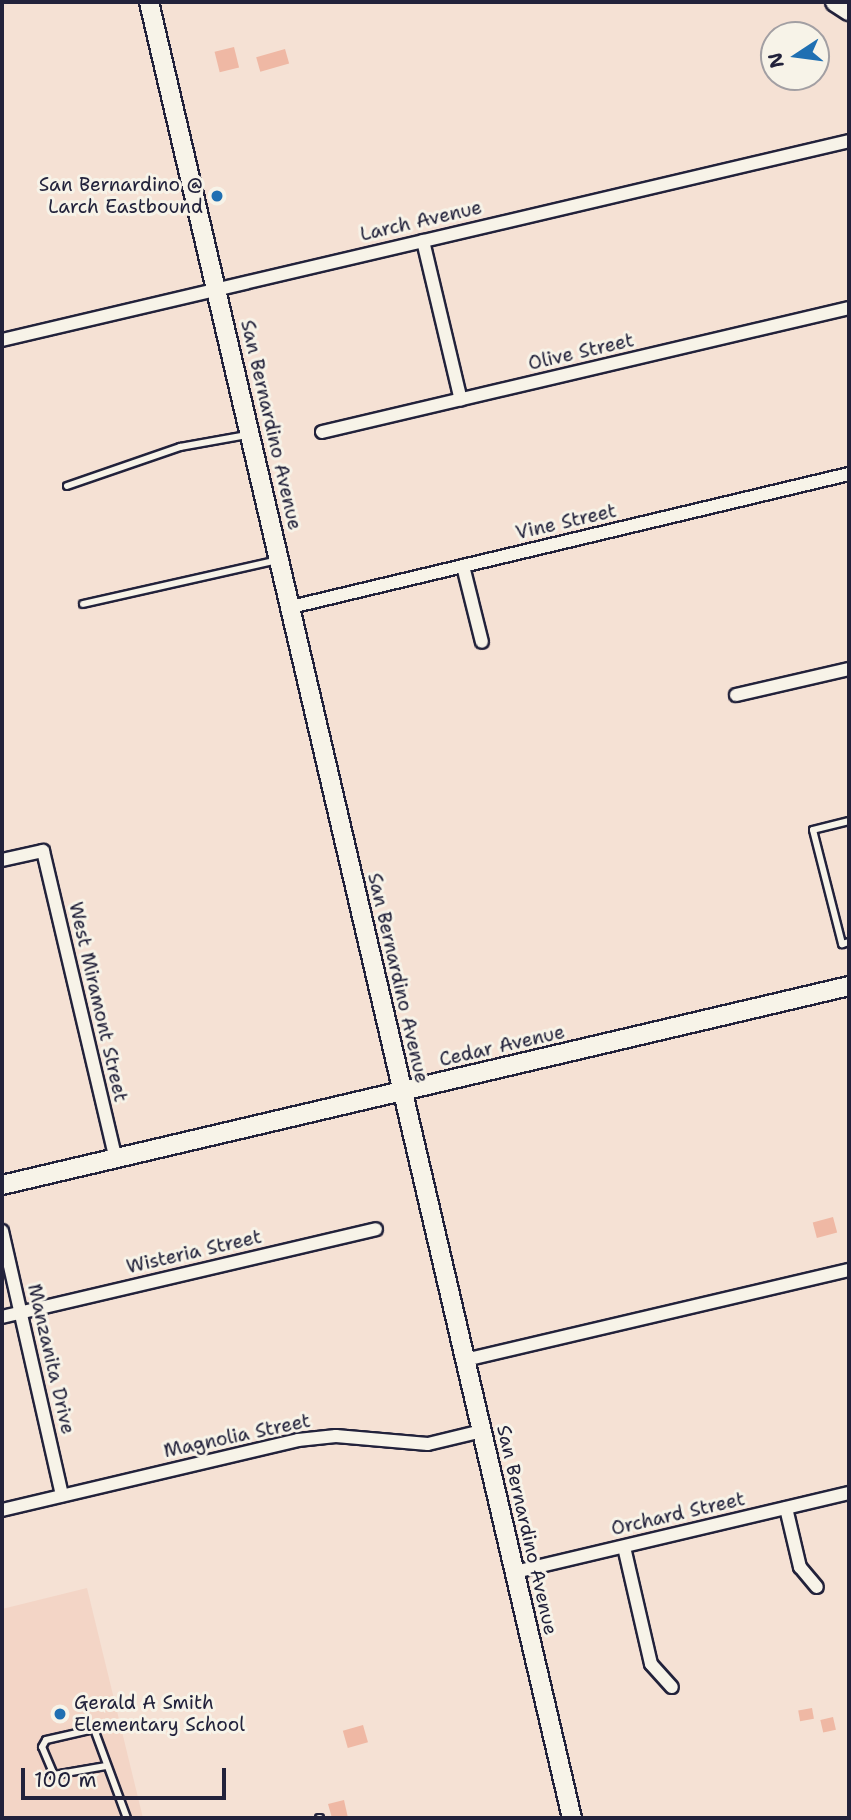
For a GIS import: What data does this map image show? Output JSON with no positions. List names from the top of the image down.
{
  "streets": {
    "main road": ["San Bernardino Avenue", "Cedar Avenue"],
    "street": [
      "Larch Avenue",
      "Olive Street",
      "Vine Street",
      "West Miramont Street",
      "Wisteria Street",
      "Manzanita Drive",
      "Magnolia Street",
      "Orchard Street"
    ]
  },
  "crossings": [
    ["Larch Avenue", "San Bernardino Avenue"],
    ["San Bernardino Avenue", "Vine Street"],
    ["San Bernardino Avenue", "Cedar Avenue"],
    ["San Bernardino Avenue", "Magnolia Street"],
    ["San Bernardino Avenue", "Orchard Street"],
    ["West Miramont Street", "Cedar Avenue"],
    ["Wisteria Street", "Manzanita Drive"],
    ["Manzanita Drive", "Magnolia Street"]
  ],
  "places": ["San Bernardino @ Larch Eastbound", "Gerald A Smith Elementary School"],
  "scale_bar": "100 m",
  "north": "left"
}
